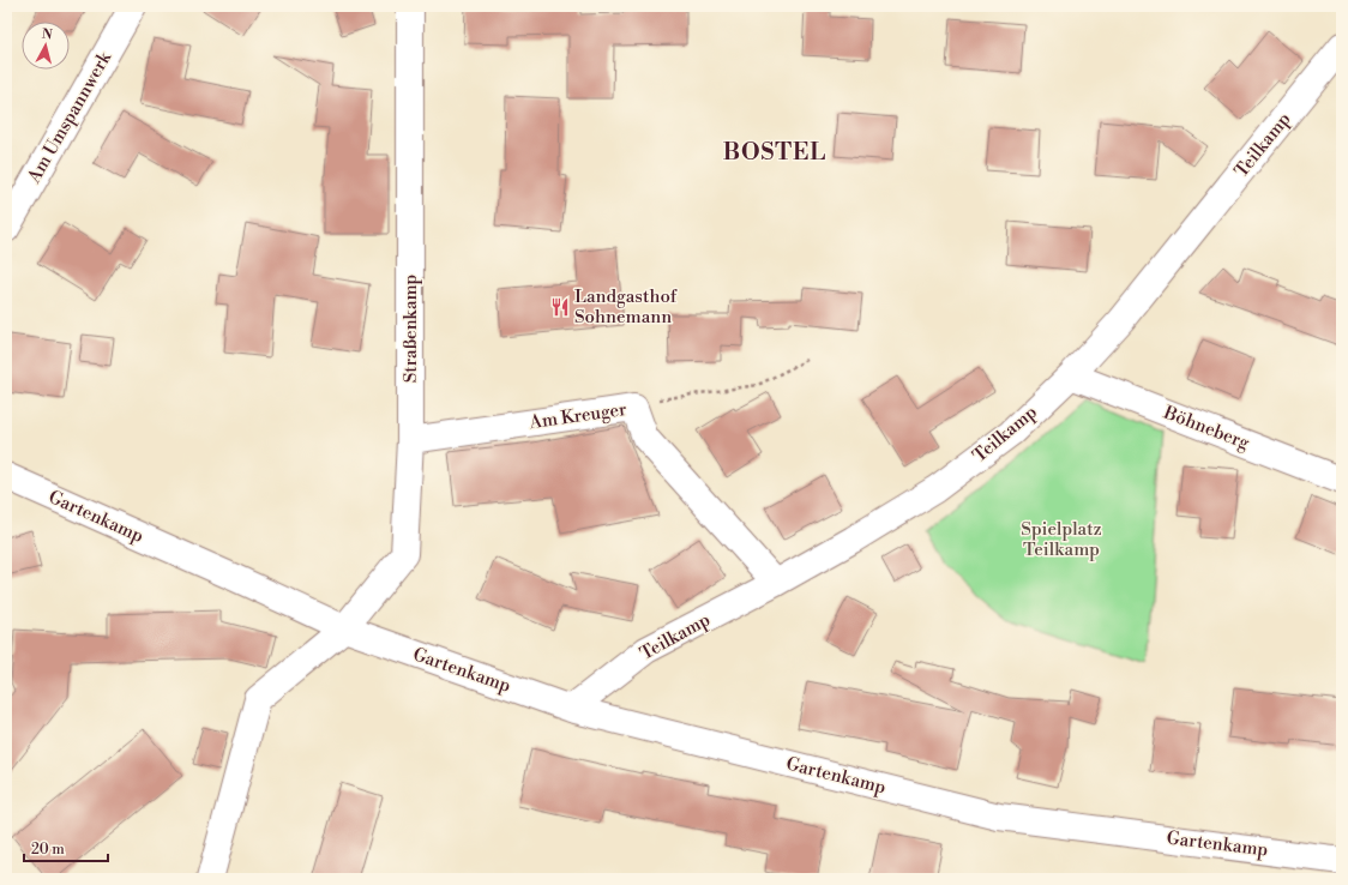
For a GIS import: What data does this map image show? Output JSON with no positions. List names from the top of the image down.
{
  "streets": {
    "street": [
      "Am Umspannwerk",
      "Teilkamp",
      "Straßenkamp",
      "Am Kreuger",
      "Böhneberg",
      "Gartenkamp"
    ]
  },
  "crossings": [
    ["Teilkamp", "Am Kreuger"],
    ["Teilkamp", "Böhneberg"],
    ["Teilkamp", "Gartenkamp"],
    ["Straßenkamp", "Am Kreuger"],
    ["Straßenkamp", "Gartenkamp"]
  ],
  "districts": ["BOSTEL"],
  "parks": ["Spielplatz Teilkamp"],
  "places": {
    "restaurant": ["Landgasthof Sohnemann"]
  },
  "scale_bar": "20 m",
  "north": "top"
}
